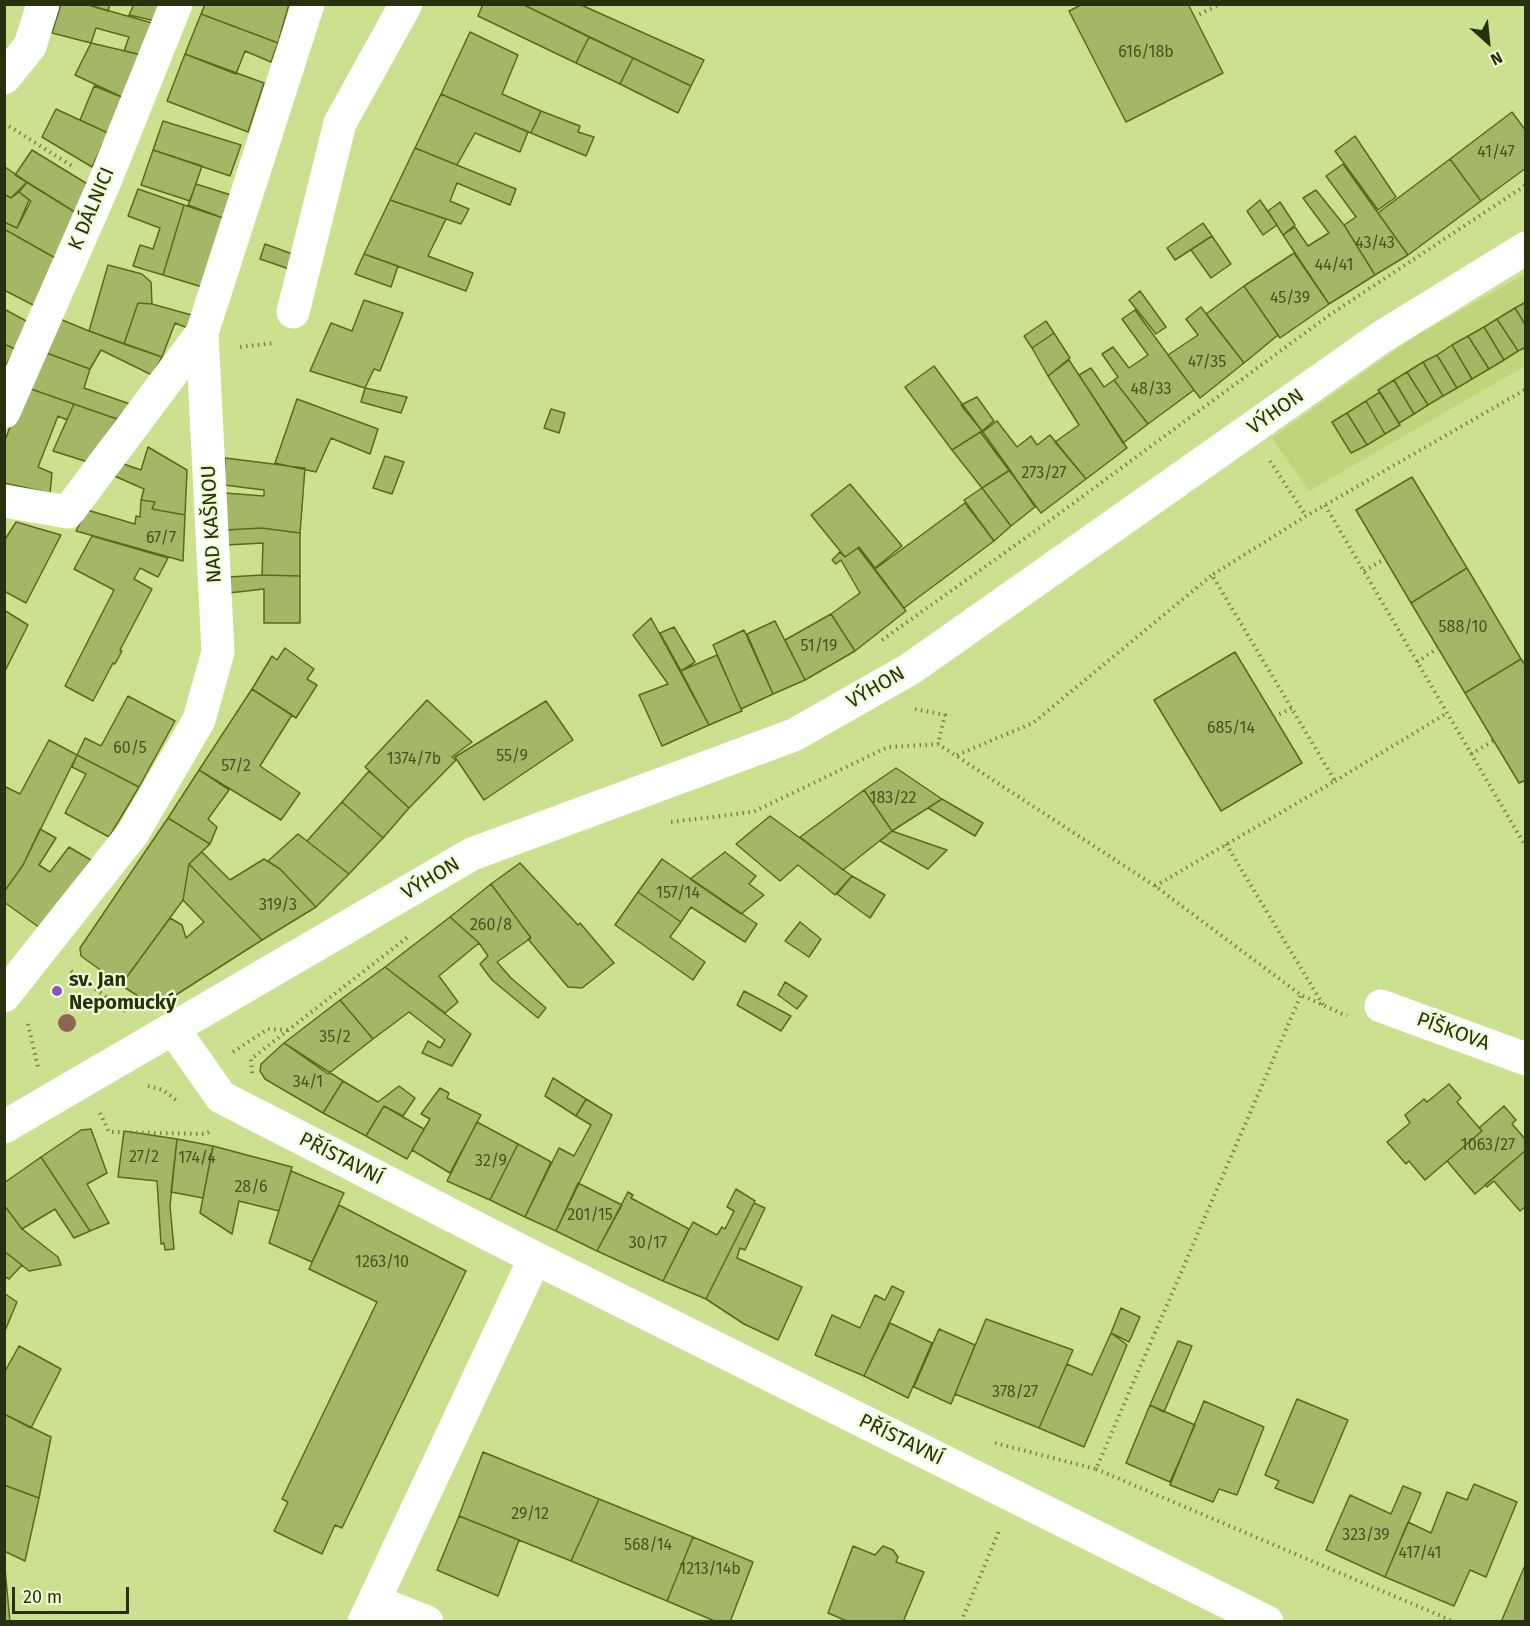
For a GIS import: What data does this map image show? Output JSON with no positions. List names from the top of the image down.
{
  "streets": {
    "street": [
      "K DÁLNICI",
      "VÝHON",
      "NAD KAŠNOU",
      "PÍŠKOVA",
      "PŘÍSTAVNÍ"
    ]
  },
  "crossings": [
    ["VÝHON", "PŘÍSTAVNÍ"]
  ],
  "places": ["sv. Jan Nepomucký"],
  "house_numbers": [
    "616/18b",
    "41/47",
    "43/43",
    "44/41",
    "45/39",
    "47/35",
    "48/33",
    "273/27",
    "67/7",
    "588/10",
    "51/19",
    "685/14",
    "60/5",
    "55/9",
    "1374/7b",
    "57/2",
    "183/22",
    "157/14",
    "319/3",
    "260/8",
    "35/2",
    "34/1",
    "1063/27",
    "27/2",
    "174/4",
    "32/9",
    "28/6",
    "201/15",
    "30/17",
    "1263/10",
    "378/27",
    "29/12",
    "323/39",
    "568/14",
    "417/41",
    "1213/14b"
  ],
  "scale_bar": "20 m",
  "north": "bottom right"
}
